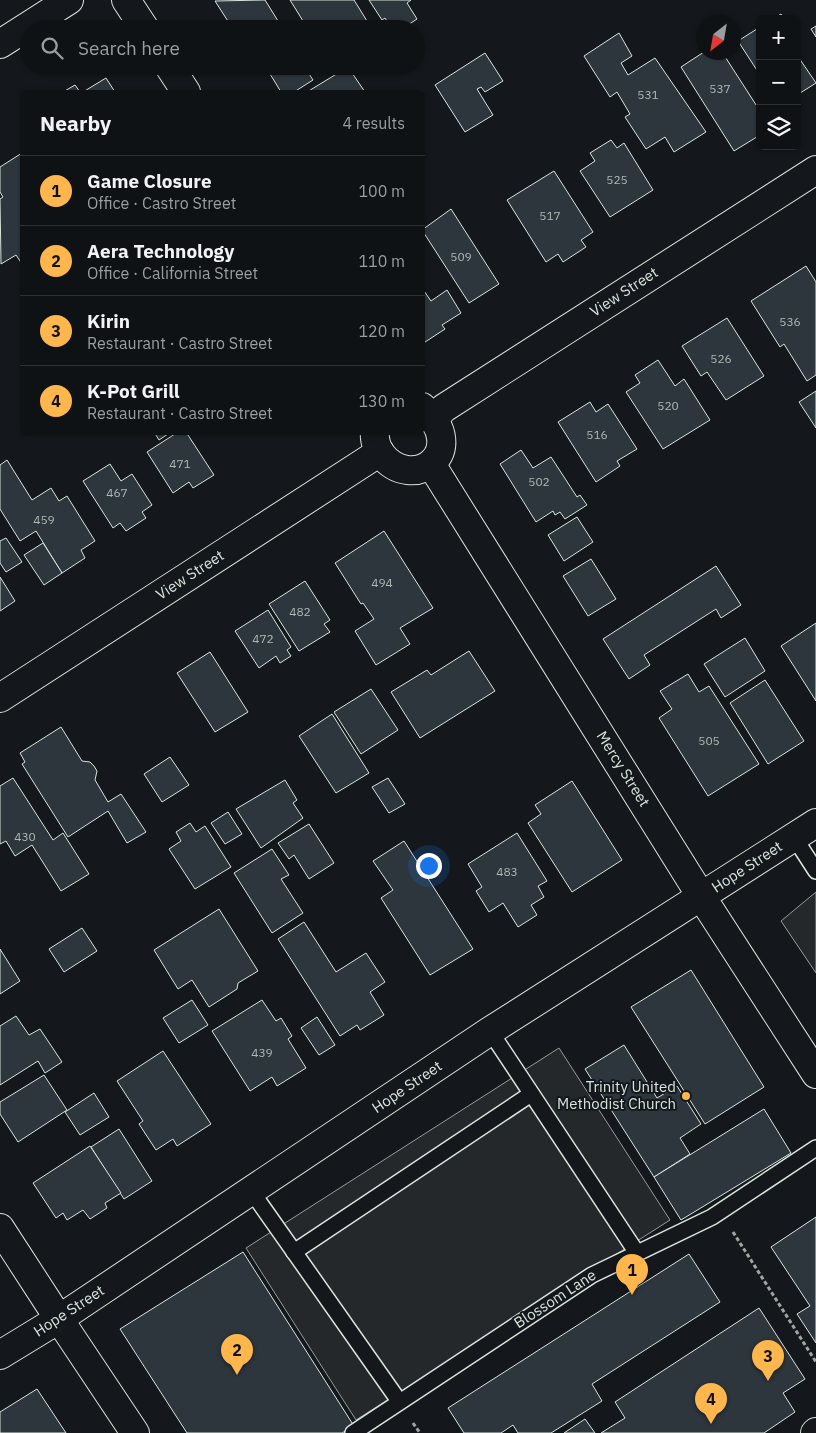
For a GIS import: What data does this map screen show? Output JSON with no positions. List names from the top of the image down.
{
  "streets": {
    "street": ["View Street", "Mercy Street", "Hope Street"],
    "lane": ["Blossom Lane"]
  },
  "crossings": [
    ["Mercy Street", "Hope Street"]
  ],
  "places": ["Trinity United Methodist Church"],
  "house_numbers": [
    "537",
    "531",
    "525",
    "517",
    "509",
    "536",
    "526",
    "520",
    "516",
    "471",
    "502",
    "467",
    "459",
    "494",
    "482",
    "472",
    "505",
    "430",
    "483",
    "439"
  ],
  "north": "bottom left",
  "page": {
    "map_buttons": ["+", "−"],
    "search": "Search here",
    "heading": ["Nearby", "4 results"],
    "list": [
      {
        "mark": "1",
        "name": "Game Closure",
        "note": "Office · Castro Street",
        "value": "100 m"
      },
      {
        "mark": "2",
        "name": "Aera Technology",
        "note": "Office · California Street",
        "value": "110 m"
      },
      {
        "mark": "3",
        "name": "Kirin",
        "note": "Restaurant · Castro Street",
        "value": "120 m"
      },
      {
        "mark": "4",
        "name": "K-Pot Grill",
        "note": "Restaurant · Castro Street",
        "value": "130 m"
      }
    ],
    "pins": [
      "1",
      "2",
      "3",
      "4"
    ]
  }
}
